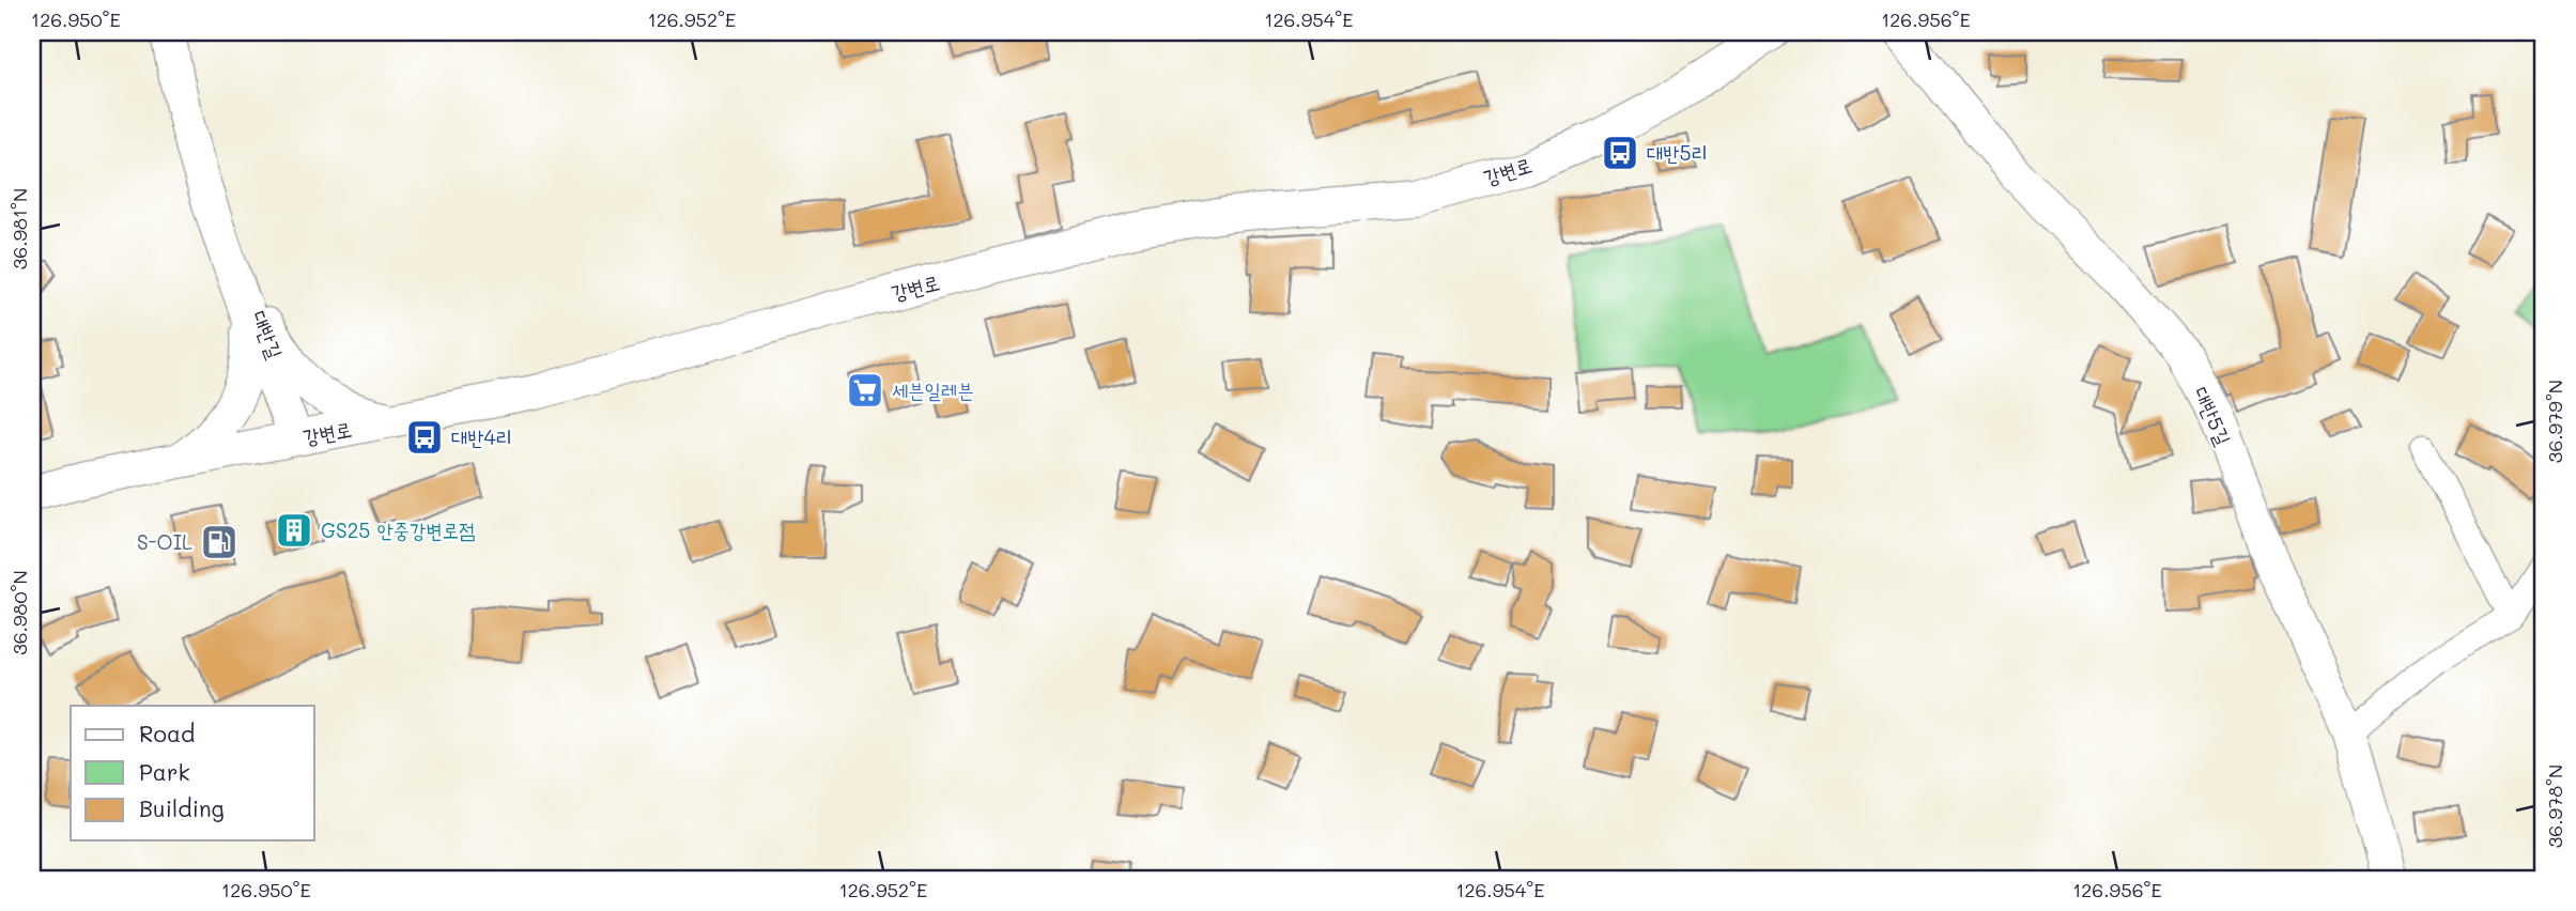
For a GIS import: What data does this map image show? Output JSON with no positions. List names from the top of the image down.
{
  "streets": {
    "street": ["강변로", "대반길", "대반5길"]
  },
  "crossings": [
    ["강변로", "대반길"]
  ],
  "places": {
    "bus stop": ["대반5리", "대반4리"],
    "supermarket": ["세븐일레븐"],
    "building": ["GS25 안중강변로점"],
    "fuel station": ["S-OIL"]
  },
  "legend": ["Road", "Park", "Building"],
  "coordinates": [
    "126.950°E",
    "126.952°E",
    "126.954°E",
    "126.956°E",
    "36.981°N",
    "36.979°N",
    "36.980°N",
    "36.978°N"
  ]
}
